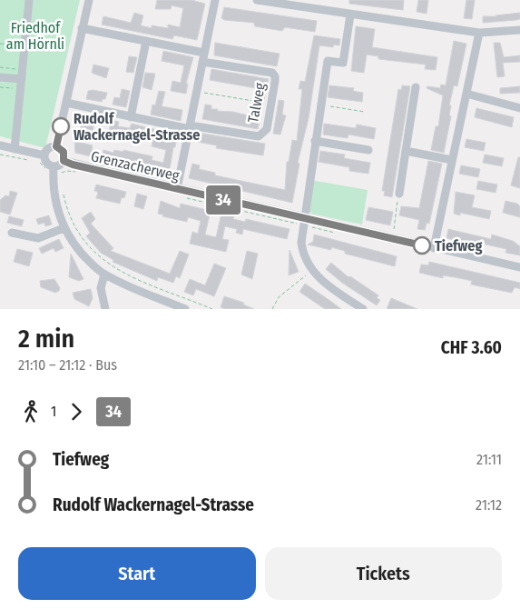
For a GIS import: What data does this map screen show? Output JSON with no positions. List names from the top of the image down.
{
  "streets": {
    "street": ["Talweg", "Grenzacherweg"]
  },
  "parks": ["Friedhof am Hörnli"],
  "places": ["Rudolf Wackernagel-Strasse", "Tiefweg"],
  "lines": ["bus line 34"],
  "page": {
    "on_map": "34",
    "heading": ["2 min", "21:10 – 21:12 · Bus", "CHF 3.60"],
    "legs": ["1", "34"],
    "list": [
      {
        "name": "Tiefweg",
        "value": "21:11"
      },
      {
        "name": "Rudolf Wackernagel-Strasse",
        "value": "21:12"
      }
    ],
    "buttons": ["Start", "Tickets"]
  }
}
